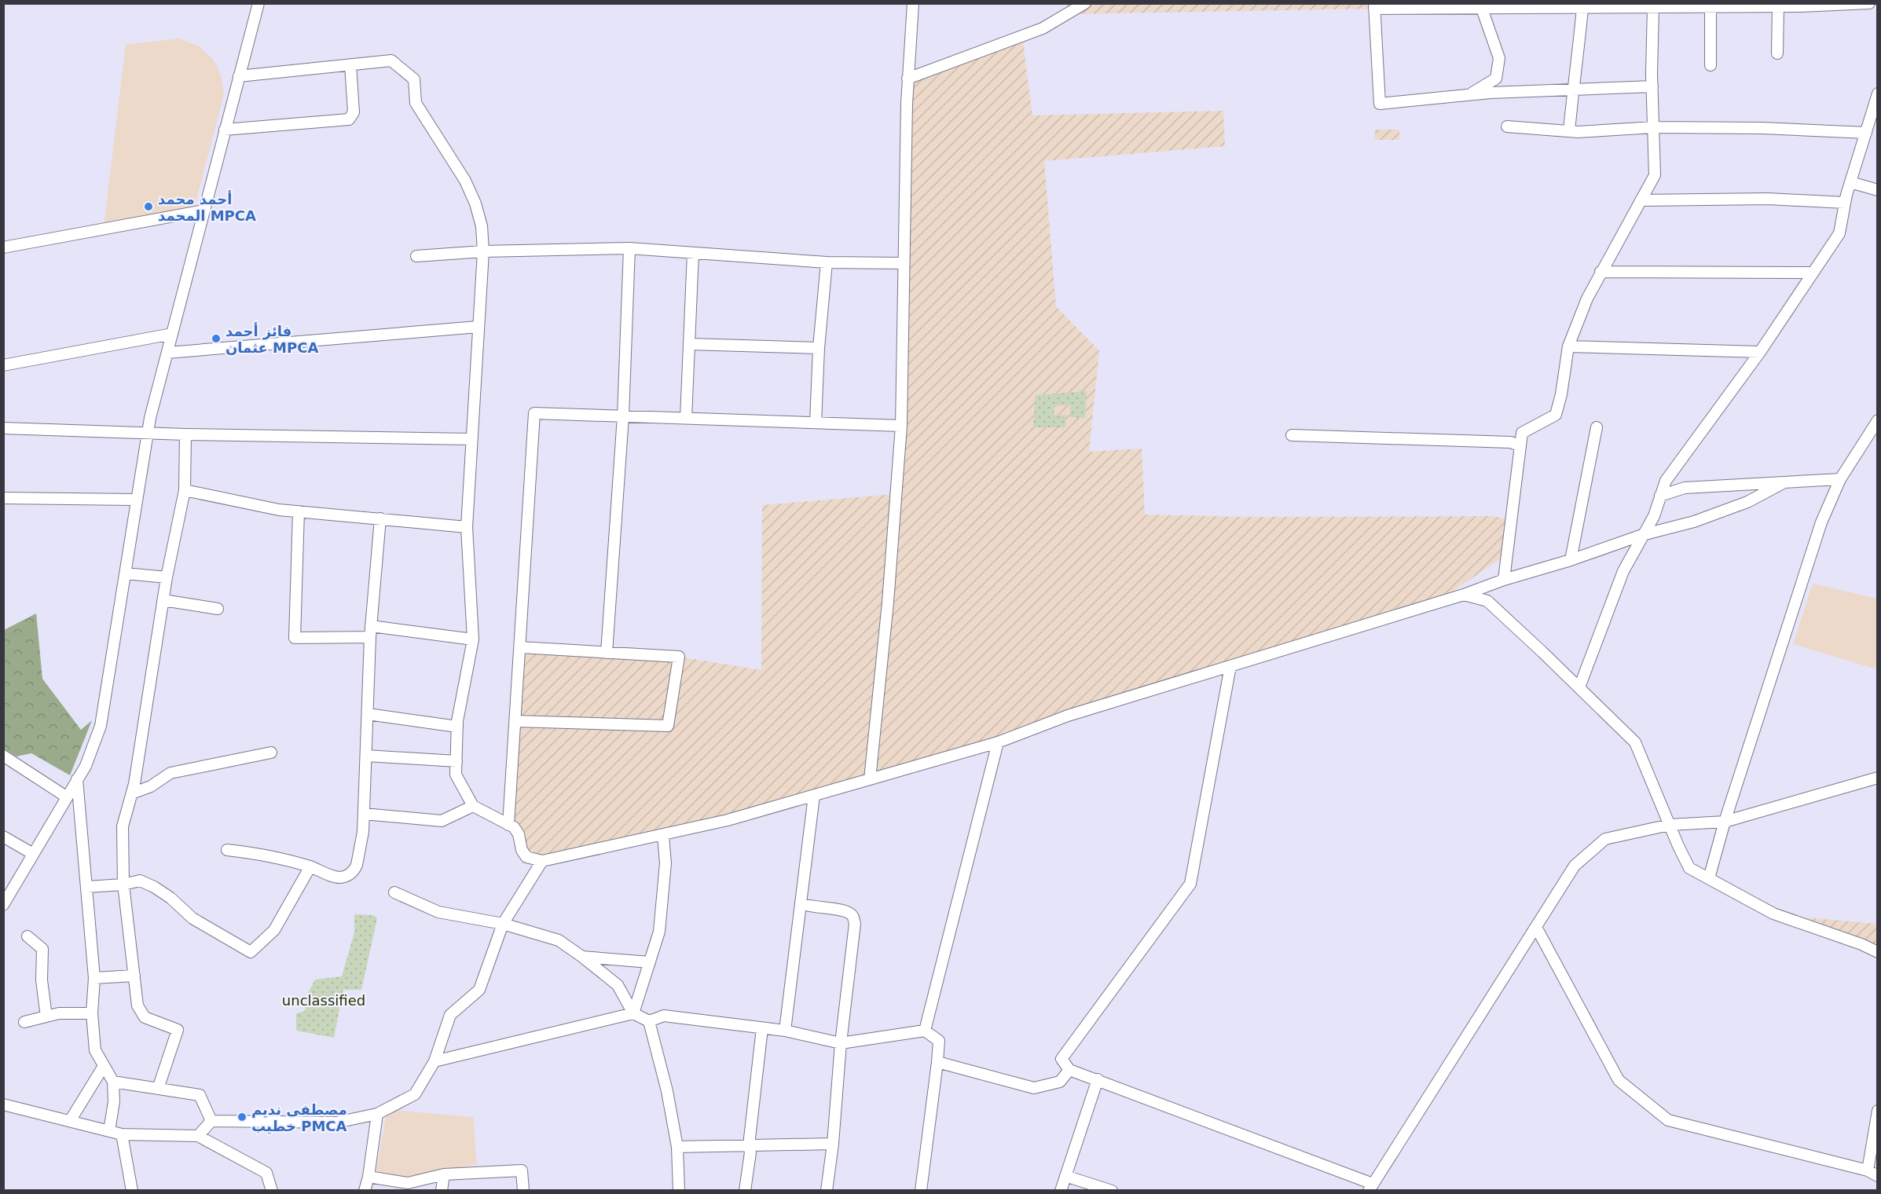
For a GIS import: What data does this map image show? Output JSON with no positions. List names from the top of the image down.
{
  "parks": ["unclassified"],
  "places": ["أحمد محمد المحمد MPCA", "فائز أحمد عثمان MPCA", "مصطفى نديم خطيب PMCA"]
}
